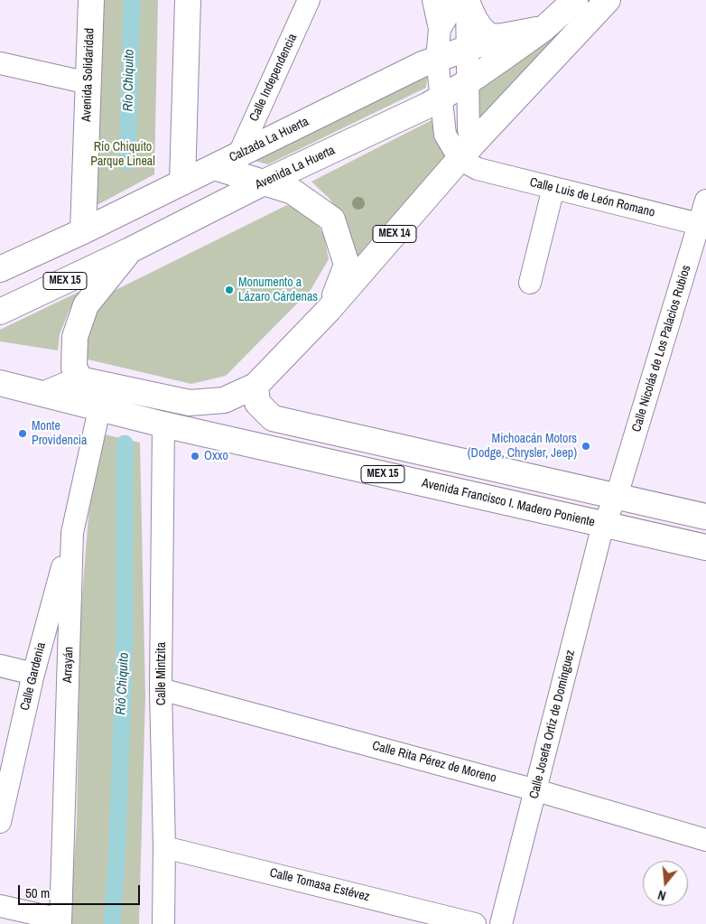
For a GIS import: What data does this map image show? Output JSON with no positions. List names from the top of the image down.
{
  "streets": {
    "main road": [
      "Avenida Solidaridad",
      "Calzada La Huerta",
      "Avenida La Huerta",
      "MEX 14",
      "MEX 15",
      "Avenida Francisco I. Madero Poniente"
    ],
    "street": [
      "Calle Independencia",
      "Calle Luis de León Romano",
      "Calle Nicolás de Los Palacios Rubios",
      "Arrayán",
      "Calle Mintzita",
      "Calle Gardenia",
      "Calle Josefa Ortiz de Domínguez",
      "Calle Rita Pérez de Moreno",
      "Calle Tomasa Estévez"
    ]
  },
  "crossings": [
    ["Avenida Solidaridad", "Calzada La Huerta"],
    ["Calle Independencia", "Calzada La Huerta"],
    ["Calzada La Huerta", "Avenida La Huerta"],
    ["Calle Luis de León Romano", "MEX 14"],
    ["Calle Luis de León Romano", "Calle Nicolás de Los Palacios Rubios"],
    ["MEX 14", "MEX 15"],
    ["MEX 15", "Calle Nicolás de Los Palacios Rubios"],
    ["MEX 15", "Avenida Francisco I. Madero Poniente"],
    ["MEX 15", "Arrayán"],
    ["Calle Nicolás de Los Palacios Rubios", "Avenida Francisco I. Madero Poniente"],
    ["Calle Nicolás de Los Palacios Rubios", "Calle Josefa Ortiz de Domínguez"],
    ["Avenida Francisco I. Madero Poniente", "Arrayán"],
    ["Avenida Francisco I. Madero Poniente", "Calle Mintzita"],
    ["Avenida Francisco I. Madero Poniente", "Calle Josefa Ortiz de Domínguez"],
    ["Arrayán", "Calle Gardenia"],
    ["Calle Mintzita", "Calle Rita Pérez de Moreno"],
    ["Calle Mintzita", "Calle Tomasa Estévez"],
    ["Calle Josefa Ortiz de Domínguez", "Calle Rita Pérez de Moreno"]
  ],
  "water": ["Río Chiquito", "Rió Chiquito"],
  "parks": ["Río Chiquito Parque Lineal"],
  "places": [
    "Monumento a Lázaro Cárdenas",
    "Monte Providencia",
    "Michoacán Motors (Dodge, Chrysler, Jeep)",
    "Oxxo"
  ],
  "scale_bar": "50 m",
  "north": "bottom"
}
